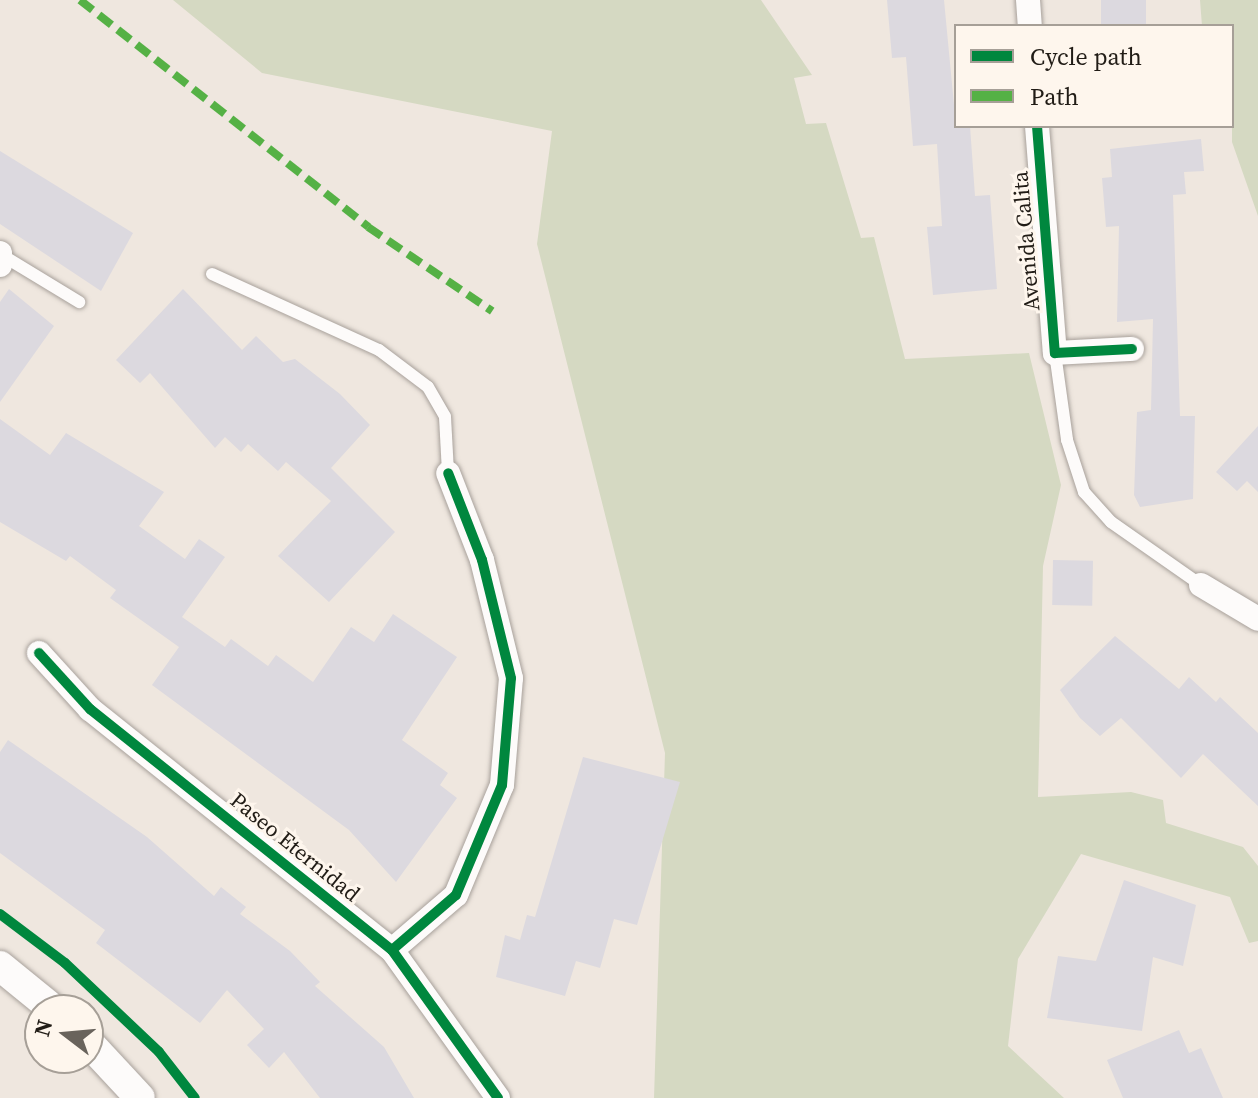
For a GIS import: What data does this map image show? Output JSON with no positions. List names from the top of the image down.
{
  "streets": {
    "street": ["Avenida Calita", "Paseo Eternidad"]
  },
  "legend": ["Cycle path", "Path"],
  "north": "left"
}
